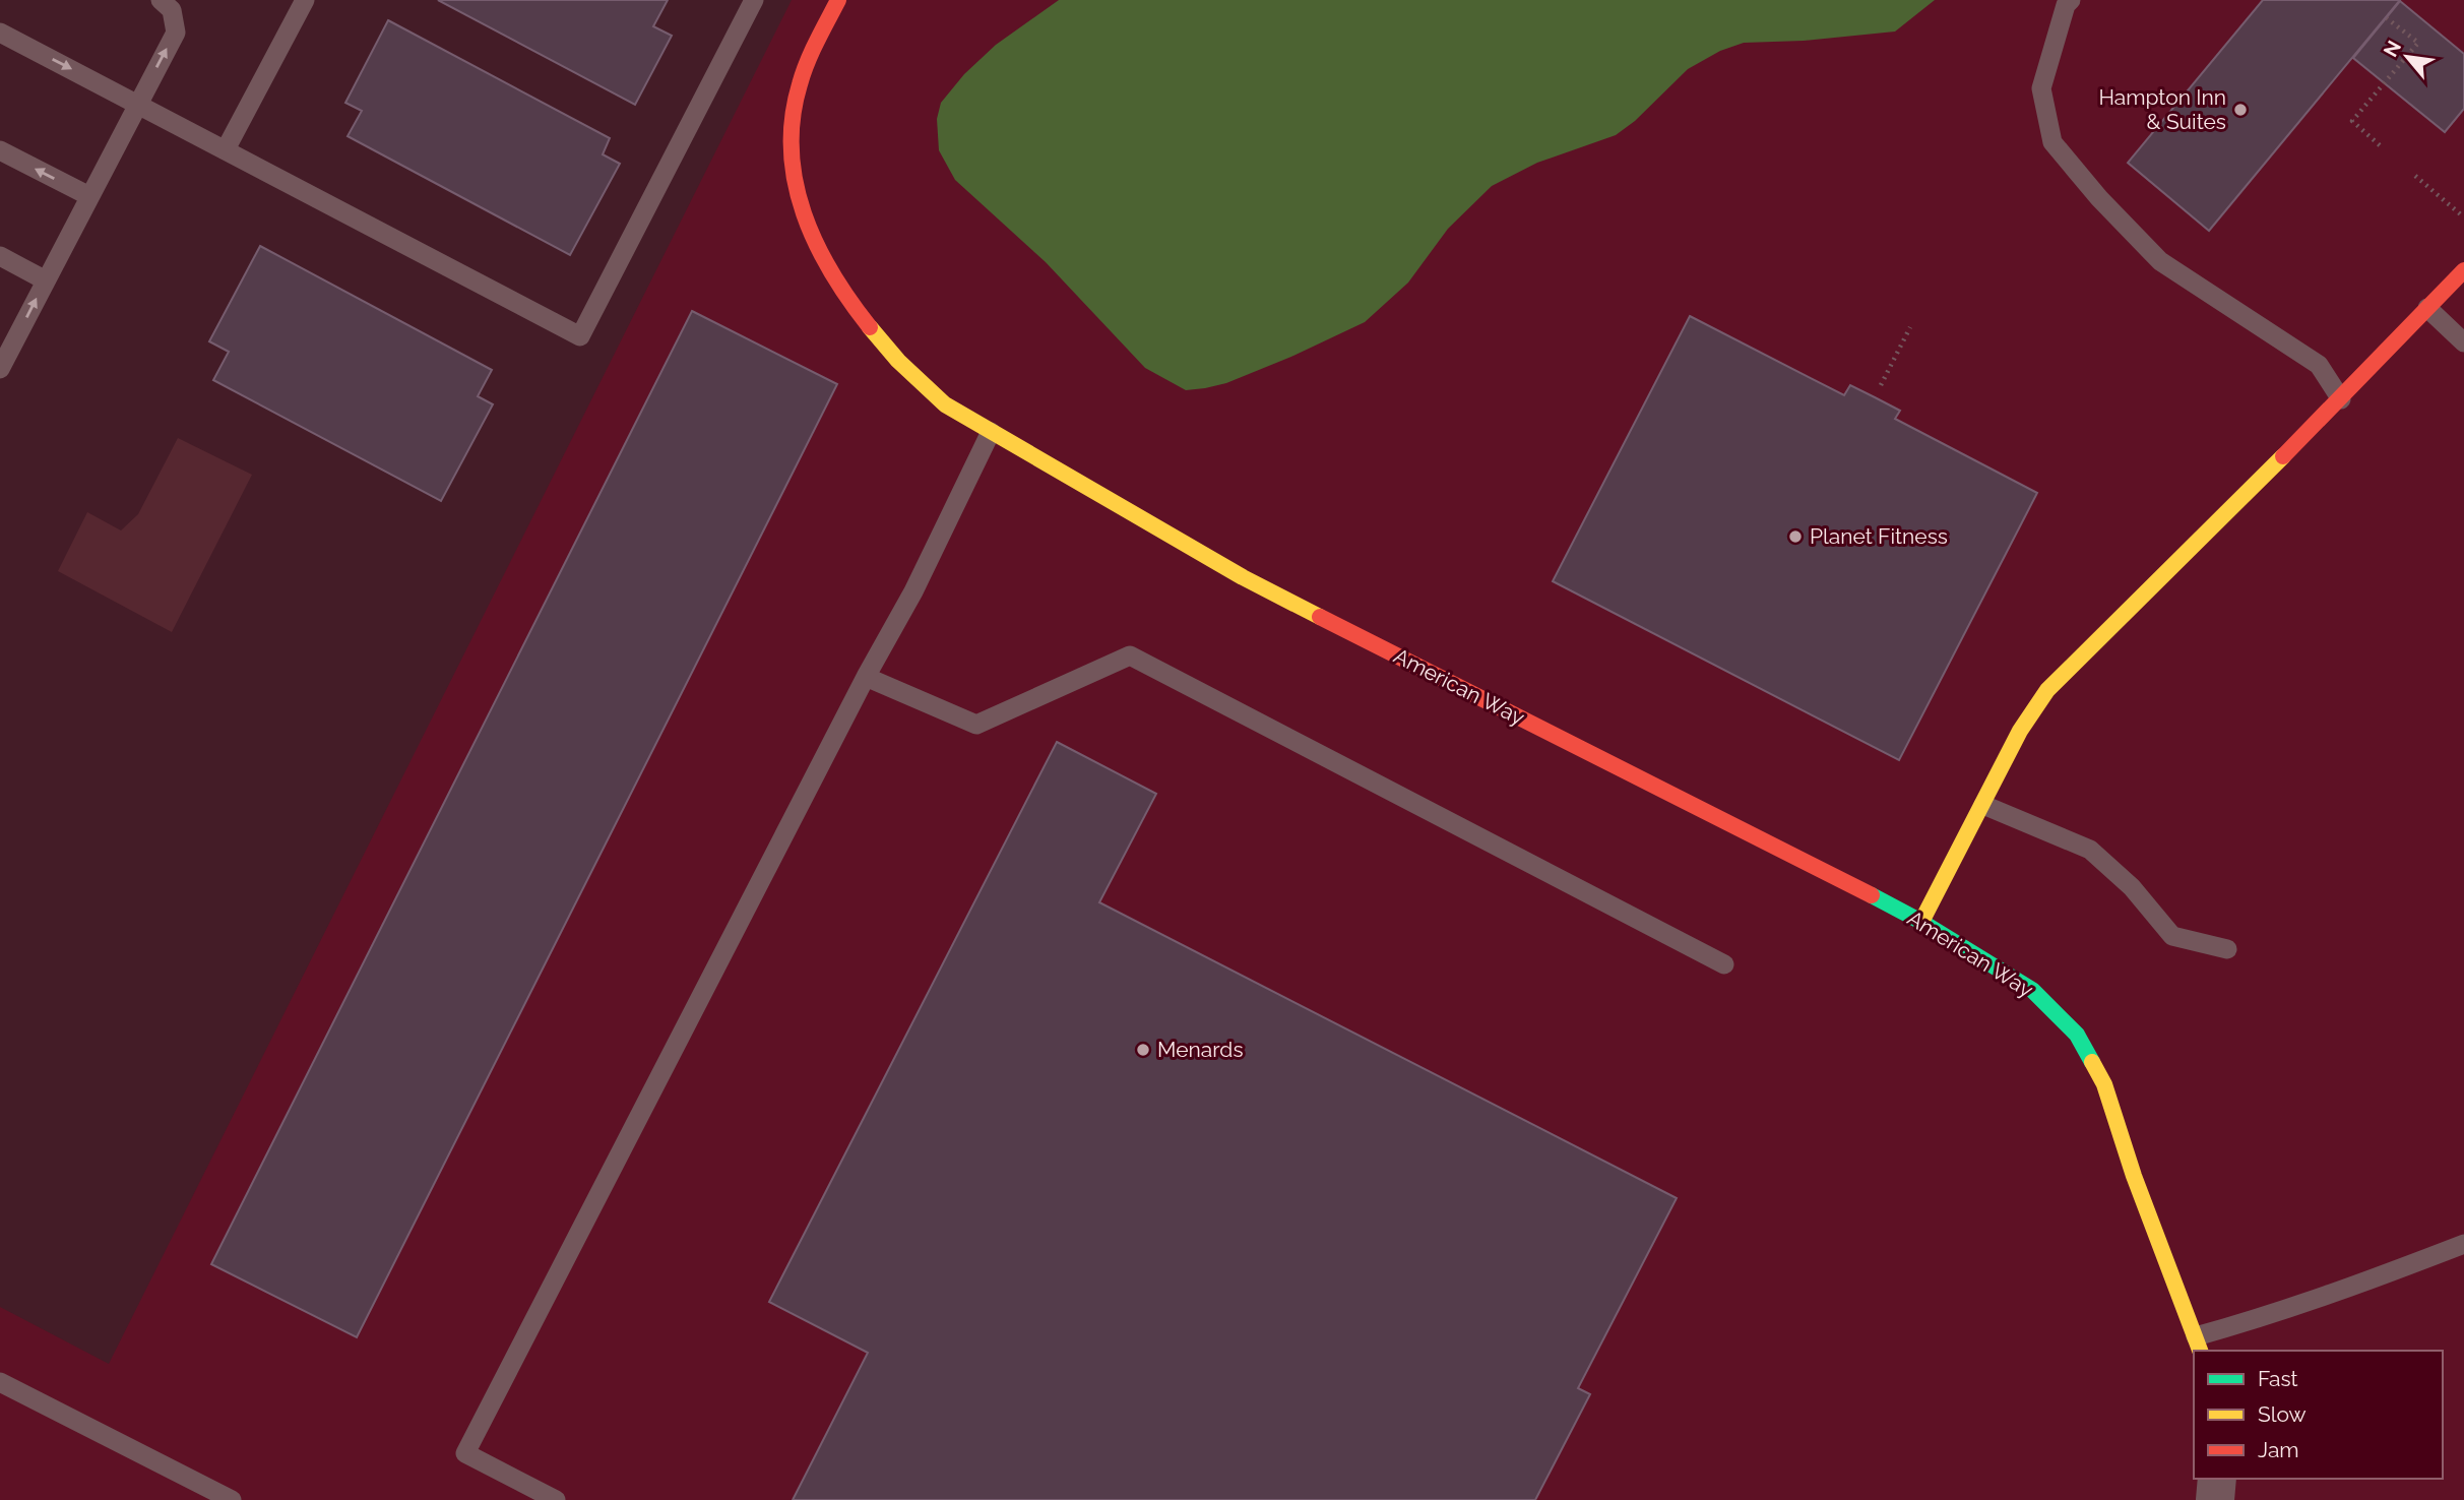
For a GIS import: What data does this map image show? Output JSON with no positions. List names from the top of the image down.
{
  "streets": {
    "street": ["American Way"]
  },
  "places": ["Hampton Inn & Suites", "Planet Fitness", "Menards"],
  "legend": ["Fast", "Slow", "Jam"],
  "north": "top left"
}
